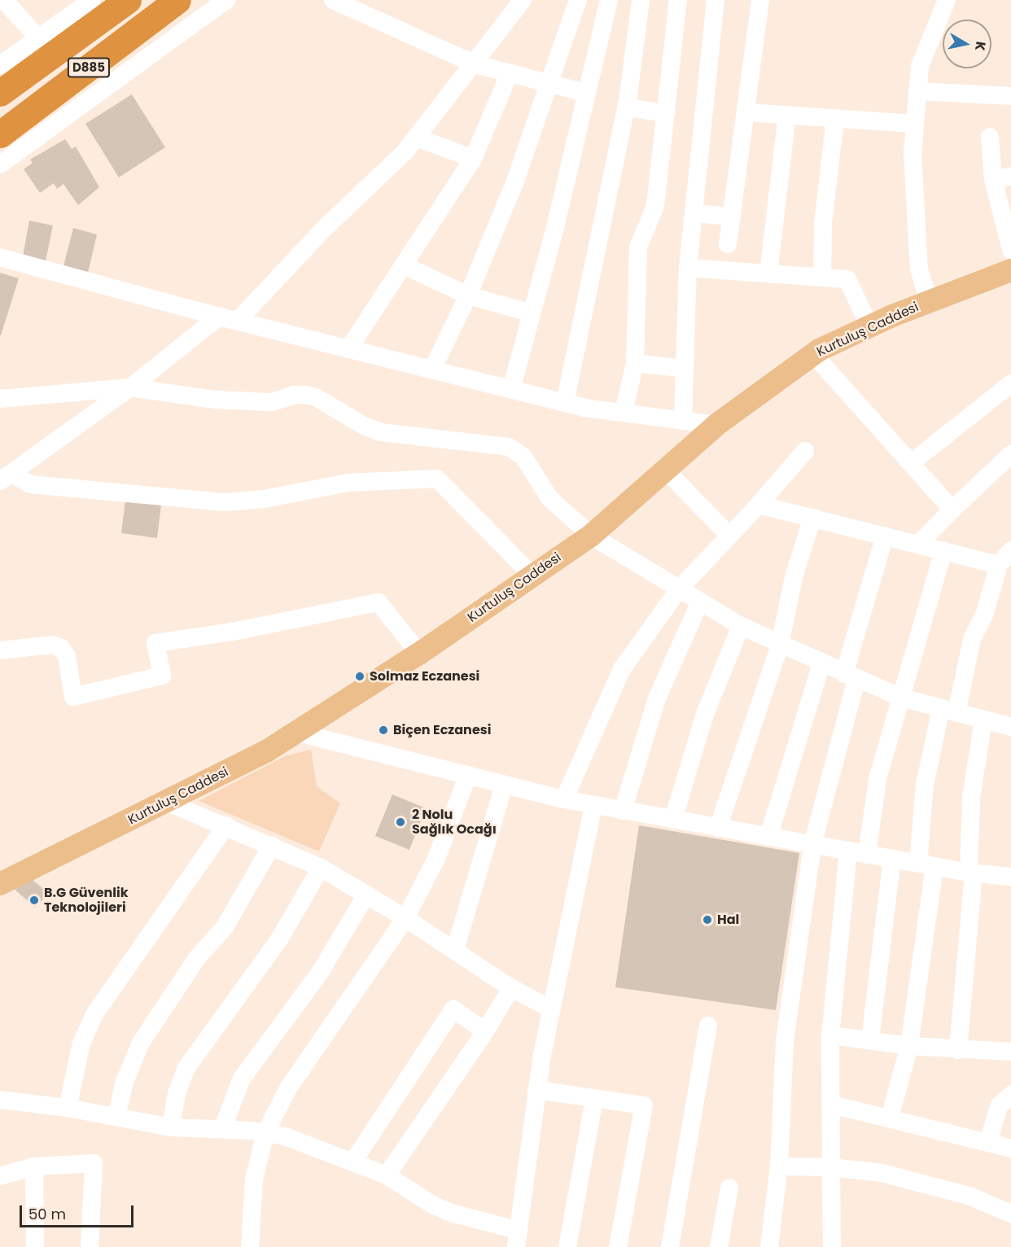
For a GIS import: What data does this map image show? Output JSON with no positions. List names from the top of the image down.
{
  "streets": {
    "highway": ["D885"],
    "main road": ["Kurtuluş Caddesi"]
  },
  "places": [
    "Solmaz Eczanesi",
    "Biçen Eczanesi",
    "2 Nolu Sağlık Ocağı",
    "B.G Güvenlik Teknolojileri",
    "Hal"
  ],
  "scale_bar": "50 m",
  "north": "right"
}
